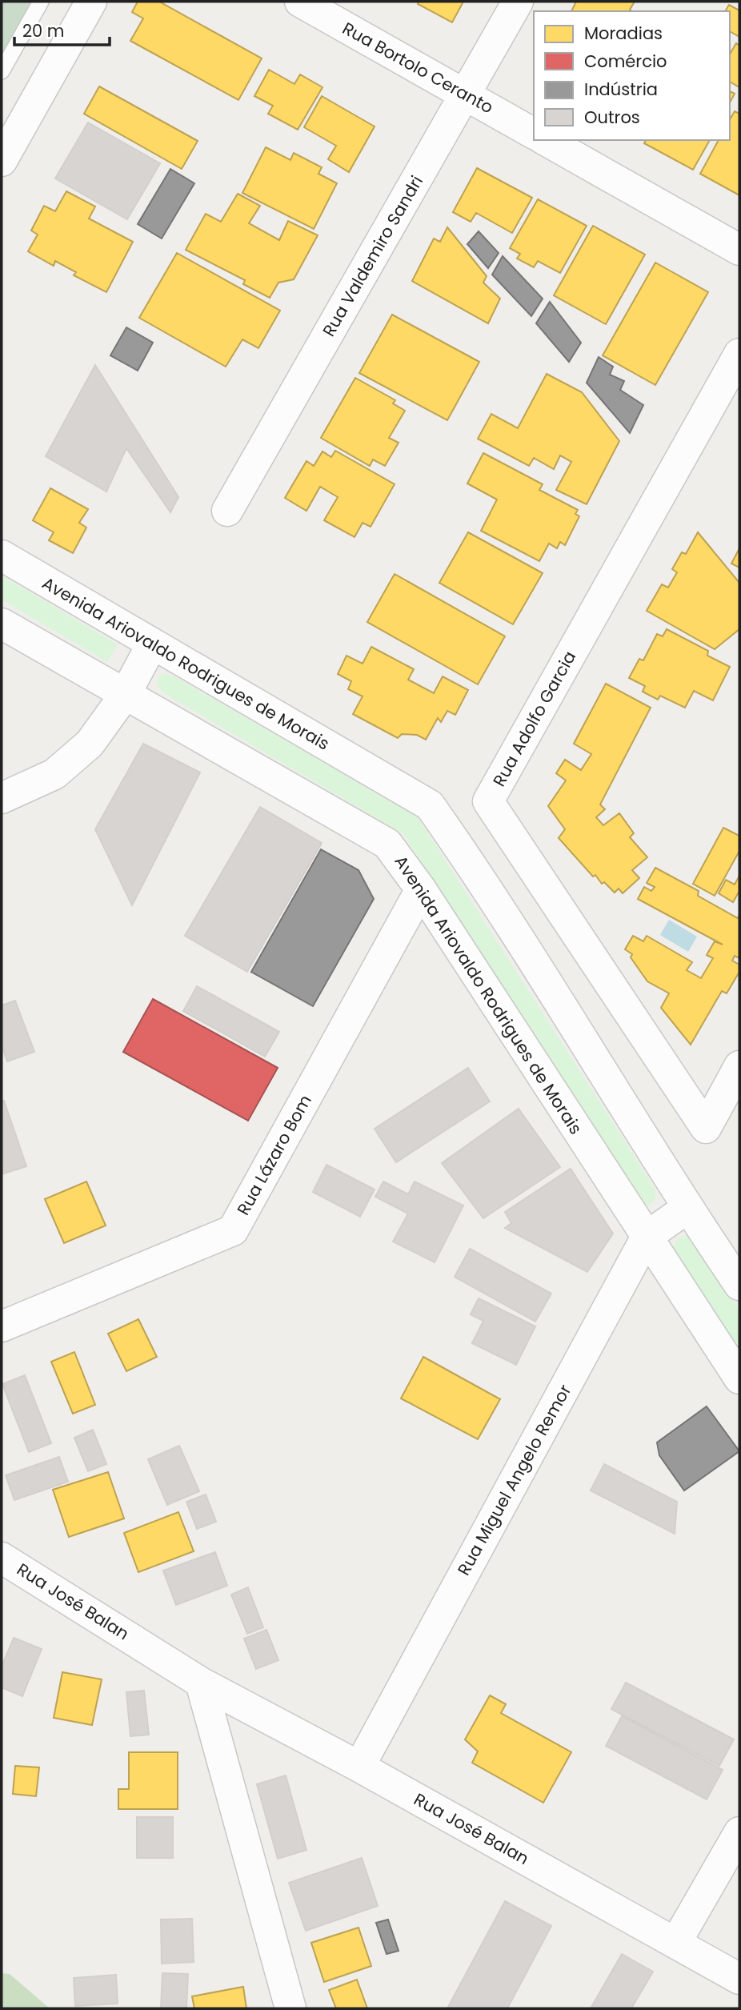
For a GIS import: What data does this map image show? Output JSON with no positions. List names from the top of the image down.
{
  "streets": {
    "street": [
      "Rua Bortolo Ceranto",
      "Rua Valdemiro Sandri",
      "Avenida Ariovaldo Rodrigues de Morais",
      "Rua Adolfo Garcia",
      "Rua Lázaro Bom",
      "Rua Miguel Angelo Remor",
      "Rua José Balan"
    ]
  },
  "crossings": [
    ["Rua Bortolo Ceranto", "Rua Valdemiro Sandri"],
    ["Avenida Ariovaldo Rodrigues de Morais", "Rua Lázaro Bom"],
    ["Avenida Ariovaldo Rodrigues de Morais", "Rua Miguel Angelo Remor"],
    ["Rua Miguel Angelo Remor", "Rua José Balan"]
  ],
  "legend": [
    "Moradias",
    "Comércio",
    "Indústria",
    "Outros"
  ],
  "scale_bar": "20 m"
}
